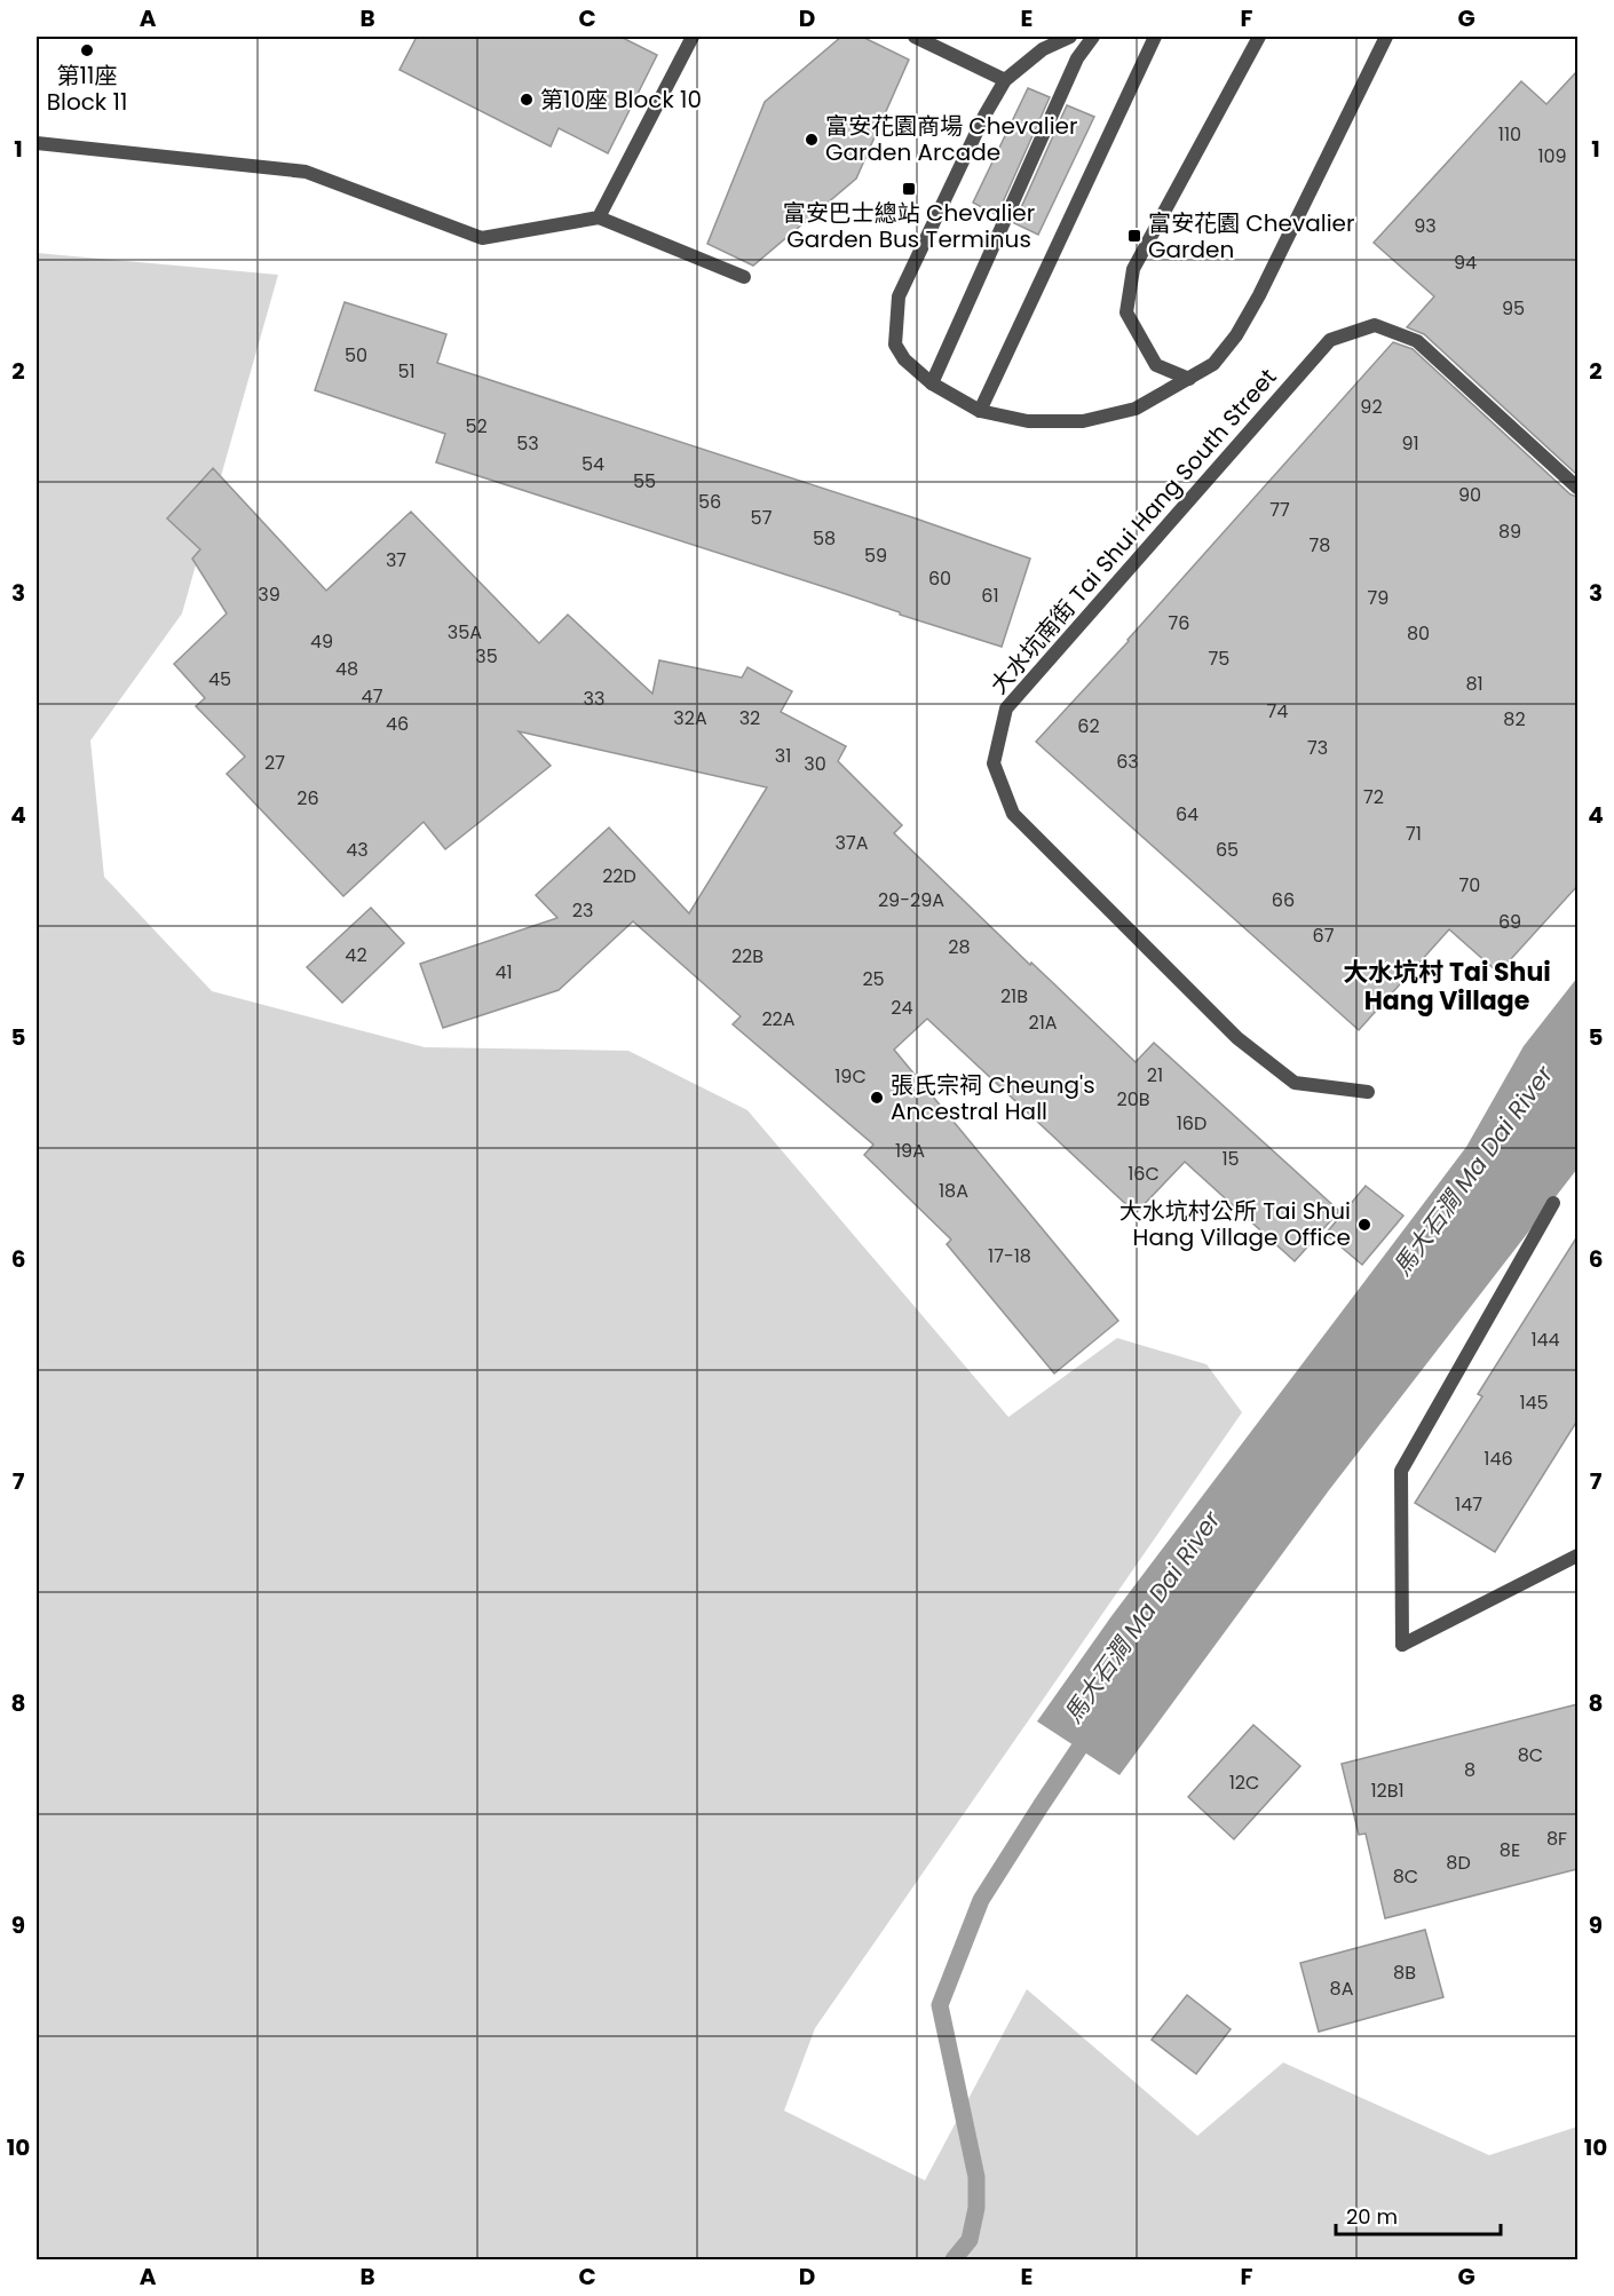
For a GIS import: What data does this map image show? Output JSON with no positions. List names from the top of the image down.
{
  "streets": {
    "street": ["大水坑南街 Tai Shui Hang South Street"]
  },
  "districts": ["大水坑村 Tai Shui Hang Village"],
  "water": ["馬大石澗 Ma Dai River"],
  "places": {
    "other": [
      "第11座 Block 11",
      "第10座 Block 10",
      "富安花園商場 Chevalier Garden Arcade",
      "張氏宗祠 Cheung's Ancestral Hall",
      "大水坑村公所 Tai Shui Hang Village Office"
    ],
    "transit": ["富安巴士總站 Chevalier Garden Bus Terminus", "富安花園 Chevalier Garden"]
  },
  "house_numbers": [
    "110",
    "109",
    "93",
    "94",
    "95",
    "50",
    "51",
    "92",
    "52",
    "53",
    "91",
    "54",
    "55",
    "90",
    "56",
    "77",
    "57",
    "89",
    "58",
    "78",
    "59",
    "37",
    "60",
    "39",
    "61",
    "79",
    "76",
    "35A",
    "80",
    "49",
    "35",
    "75",
    "48",
    "45",
    "81",
    "47",
    "33",
    "74",
    "32A",
    "32",
    "82",
    "46",
    "62",
    "73",
    "31",
    "63",
    "27",
    "30",
    "72",
    "26",
    "64",
    "71",
    "37A",
    "43",
    "65",
    "22D",
    "70",
    "29-29A",
    "66",
    "23",
    "69",
    "67",
    "28",
    "42",
    "22B",
    "41",
    "25",
    "21B",
    "24",
    "22A",
    "21A",
    "21",
    "19C",
    "20B",
    "16D",
    "19A",
    "15",
    "16C",
    "18A",
    "17-18",
    "144",
    "145",
    "146",
    "147",
    "8C",
    "8",
    "12C",
    "12B1",
    "8F",
    "8E",
    "8D",
    "8C",
    "8B",
    "8A"
  ],
  "scale_bar": "20 m",
  "grid": {
    "columns": [
      "A",
      "B",
      "C",
      "D",
      "E",
      "F",
      "G"
    ],
    "rows": [
      "1",
      "2",
      "3",
      "4",
      "5",
      "6",
      "7",
      "8",
      "9",
      "10"
    ]
  }
}
